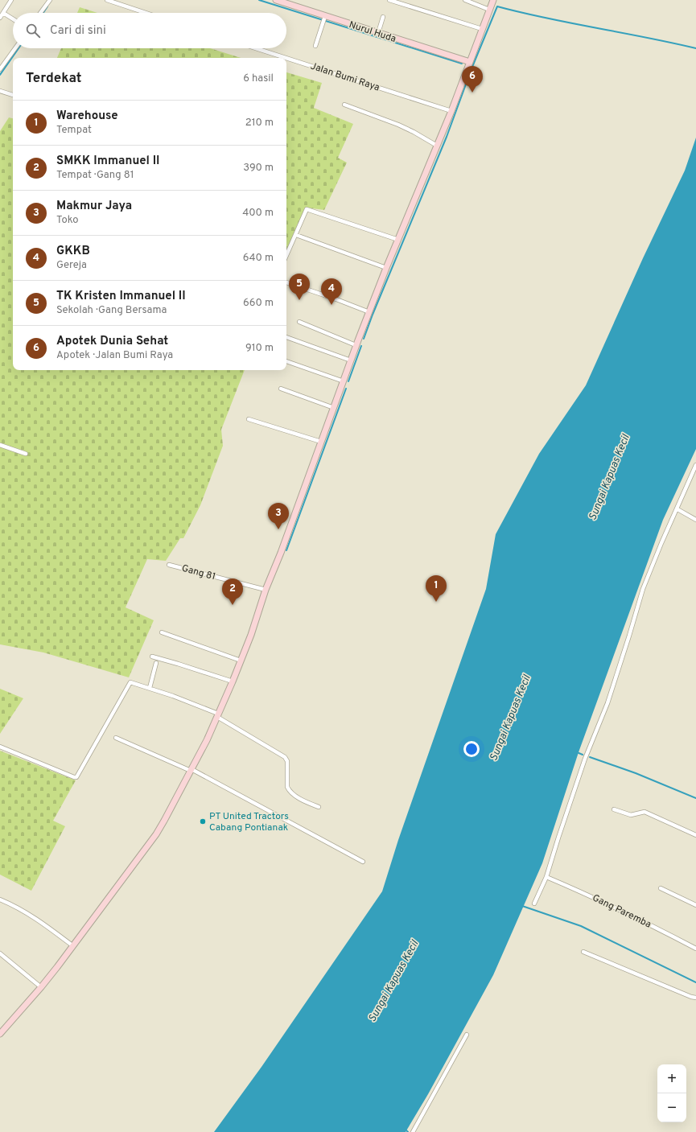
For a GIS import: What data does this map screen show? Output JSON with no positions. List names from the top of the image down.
{
  "streets": {
    "main road": ["Nurul Huda"],
    "street": ["Jalan Bumi Raya", "Gang 81", "Gang Paremba"]
  },
  "water": ["Sungai Kapuas Kecil"],
  "places": ["PT United Tractors Cabang Pontianak"],
  "page": {
    "search": "Cari di sini",
    "heading": ["Terdekat", "6 hasil"],
    "pins": [
      "6",
      "5",
      "4",
      "3",
      "1",
      "2"
    ],
    "list": [
      {
        "mark": "1",
        "name": "Warehouse",
        "note": "Tempat",
        "value": "210 m"
      },
      {
        "mark": "2",
        "name": "SMKK Immanuel II",
        "note": "Tempat · Gang 81",
        "value": "390 m"
      },
      {
        "mark": "3",
        "name": "Makmur Jaya",
        "note": "Toko",
        "value": "400 m"
      },
      {
        "mark": "4",
        "name": "GKKB",
        "note": "Gereja",
        "value": "640 m"
      },
      {
        "mark": "5",
        "name": "TK Kristen Immanuel II",
        "note": "Sekolah · Gang Bersama",
        "value": "660 m"
      },
      {
        "mark": "6",
        "name": "Apotek Dunia Sehat",
        "note": "Apotek · Jalan Bumi Raya",
        "value": "910 m"
      }
    ],
    "map_buttons": ["+", "−"]
  }
}
